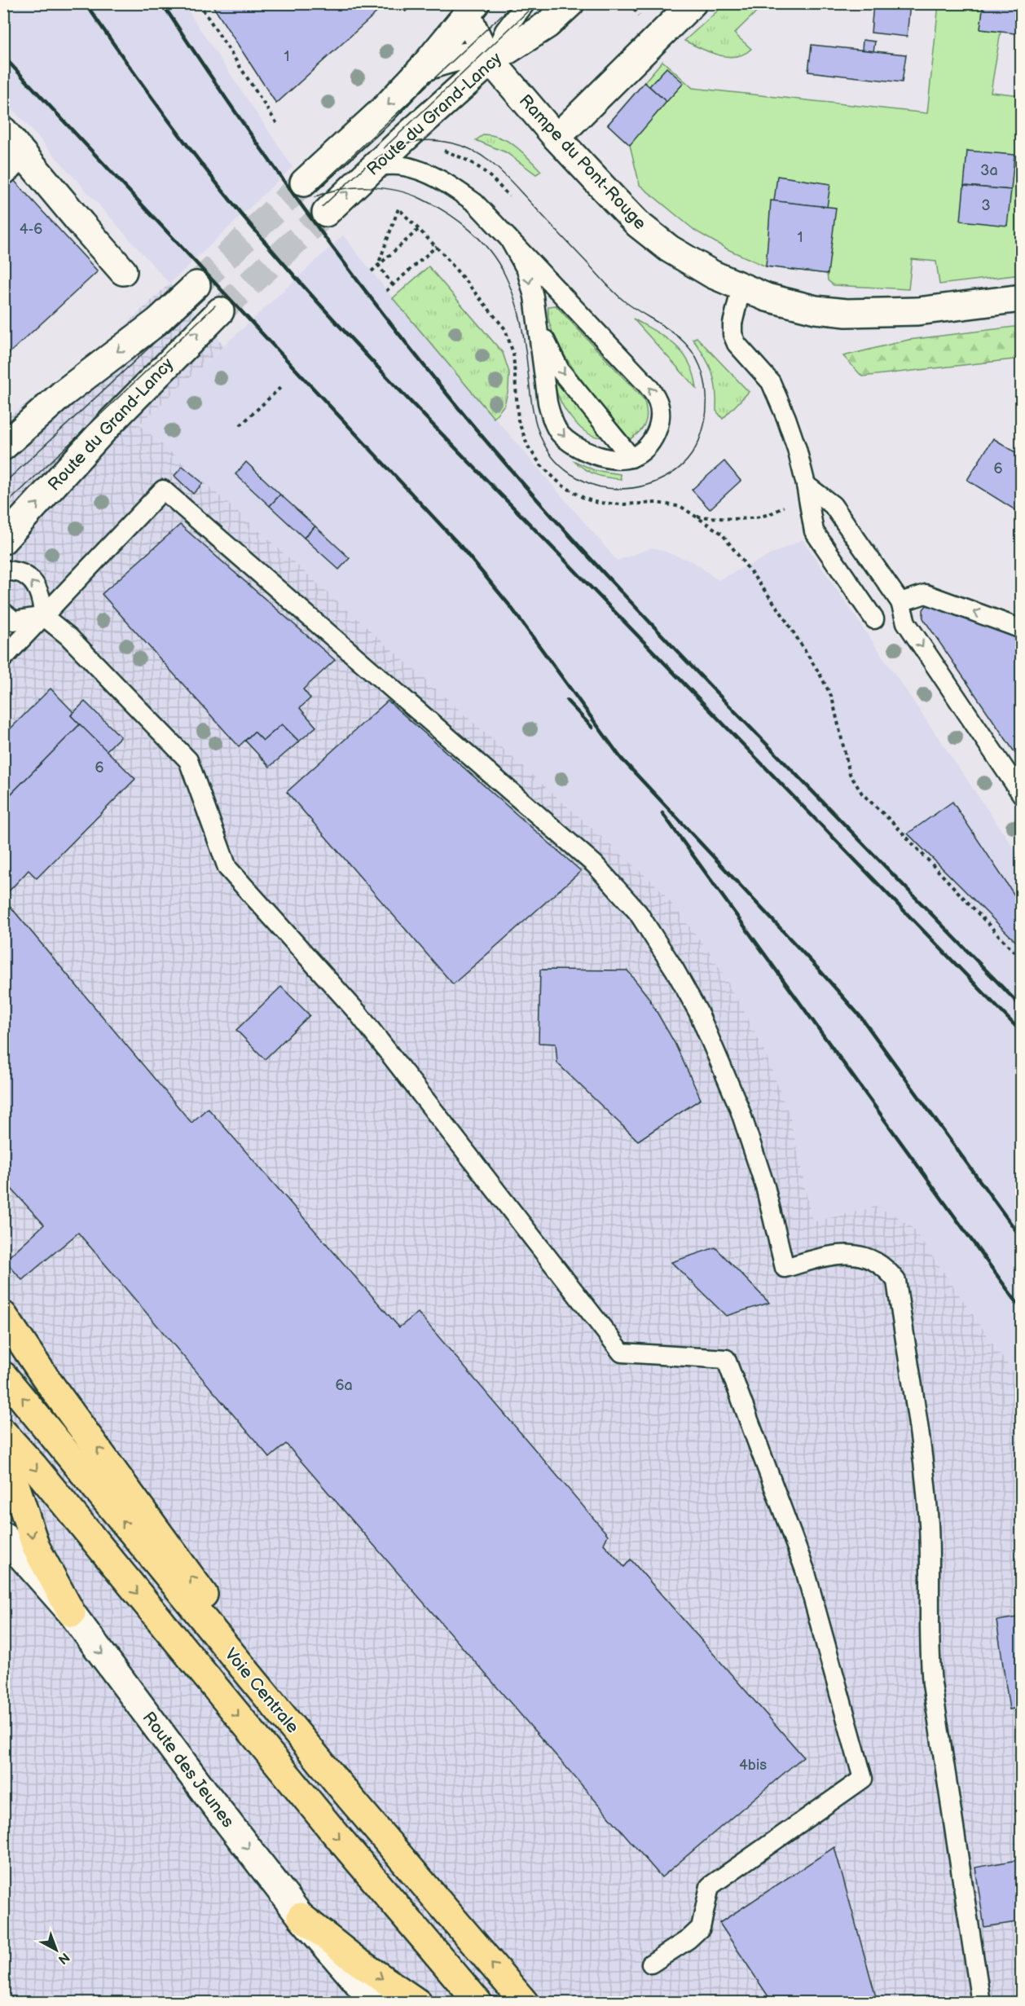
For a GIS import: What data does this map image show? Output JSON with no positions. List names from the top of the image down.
{
  "streets": {
    "main road": ["Voie Centrale"],
    "street": ["Route du Grand-Lancy", "Rampe du Pont-Rouge", "Route des Jeunes"]
  },
  "crossings": [
    ["Route du Grand-Lancy", "Rampe du Pont-Rouge"]
  ],
  "one_way": ["Route des Jeunes"],
  "house_numbers": [
    "1",
    "3a",
    "3",
    "4-6",
    "1",
    "6",
    "6",
    "6a",
    "4bis"
  ],
  "north": "bottom right"
}
